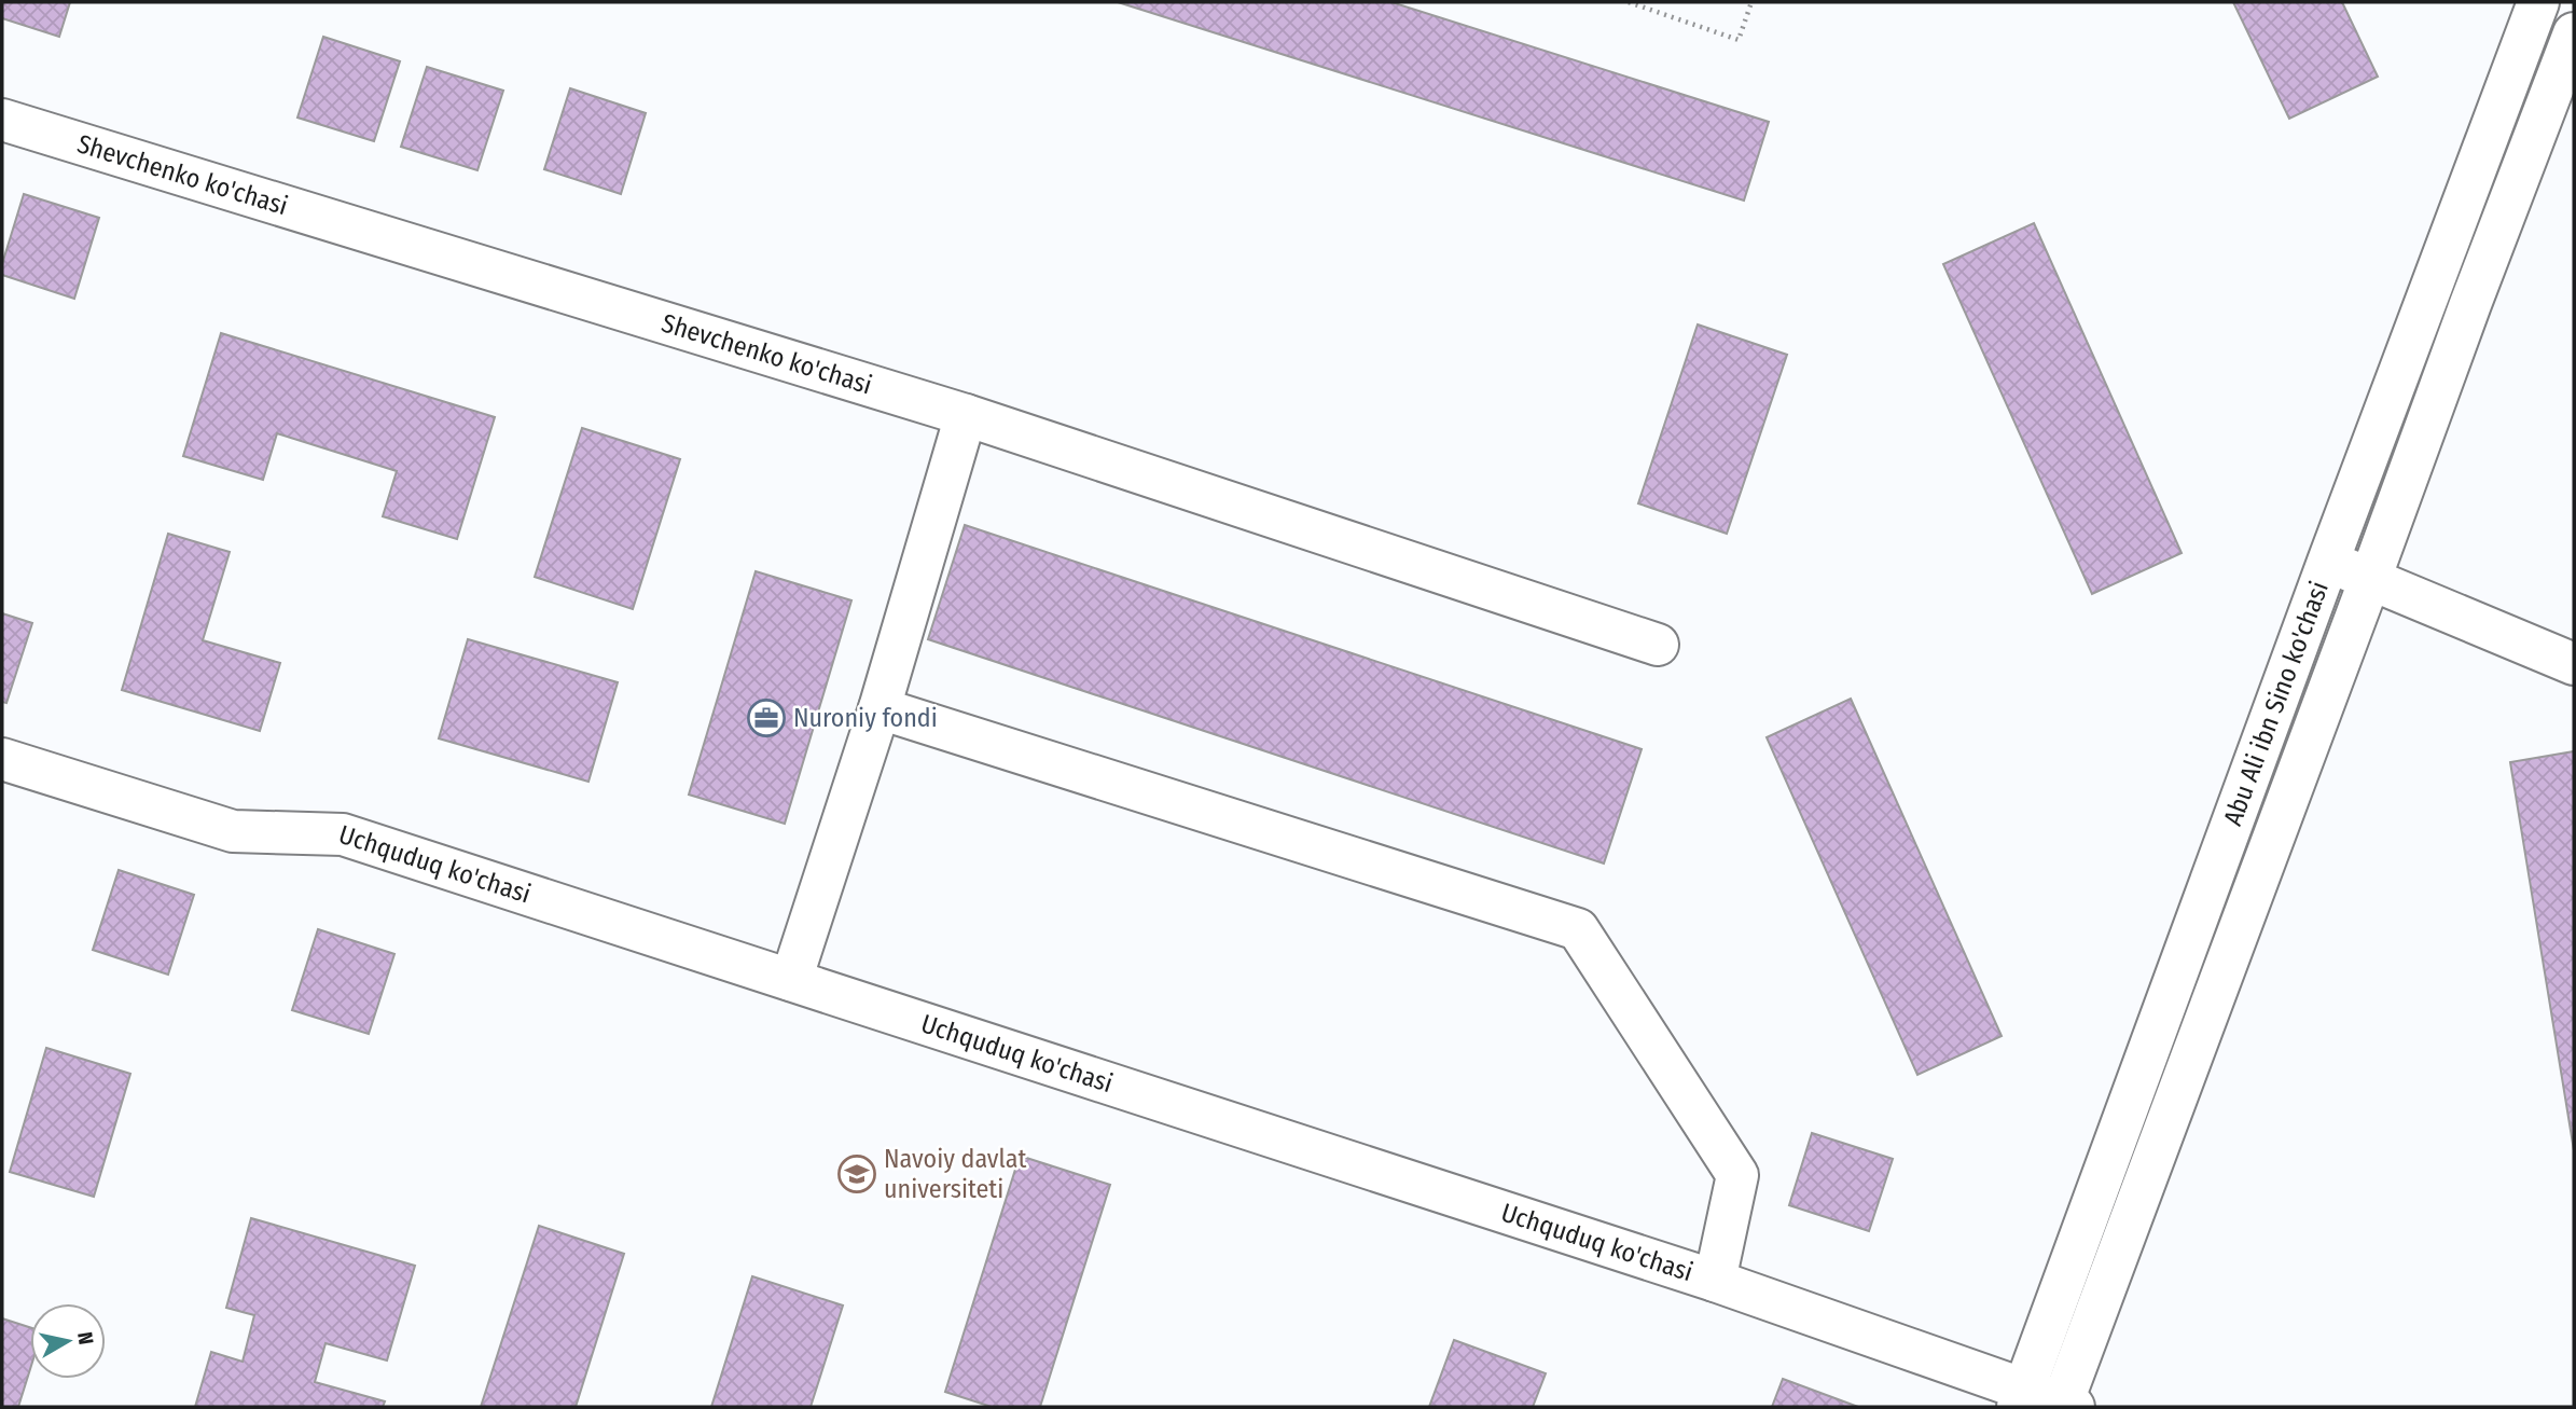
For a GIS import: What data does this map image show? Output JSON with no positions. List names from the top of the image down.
{
  "streets": {
    "street": ["Shevchenko ko'chasi", "Abu Ali ibn Sino ko'chasi", "Uchquduq ko'chasi"]
  },
  "crossings": [
    ["Abu Ali ibn Sino ko'chasi", "Uchquduq ko'chasi"]
  ],
  "places": {
    "office": ["Nuroniy fondi"],
    "school or university": ["Navoiy davlat universiteti"]
  },
  "north": "right"
}
